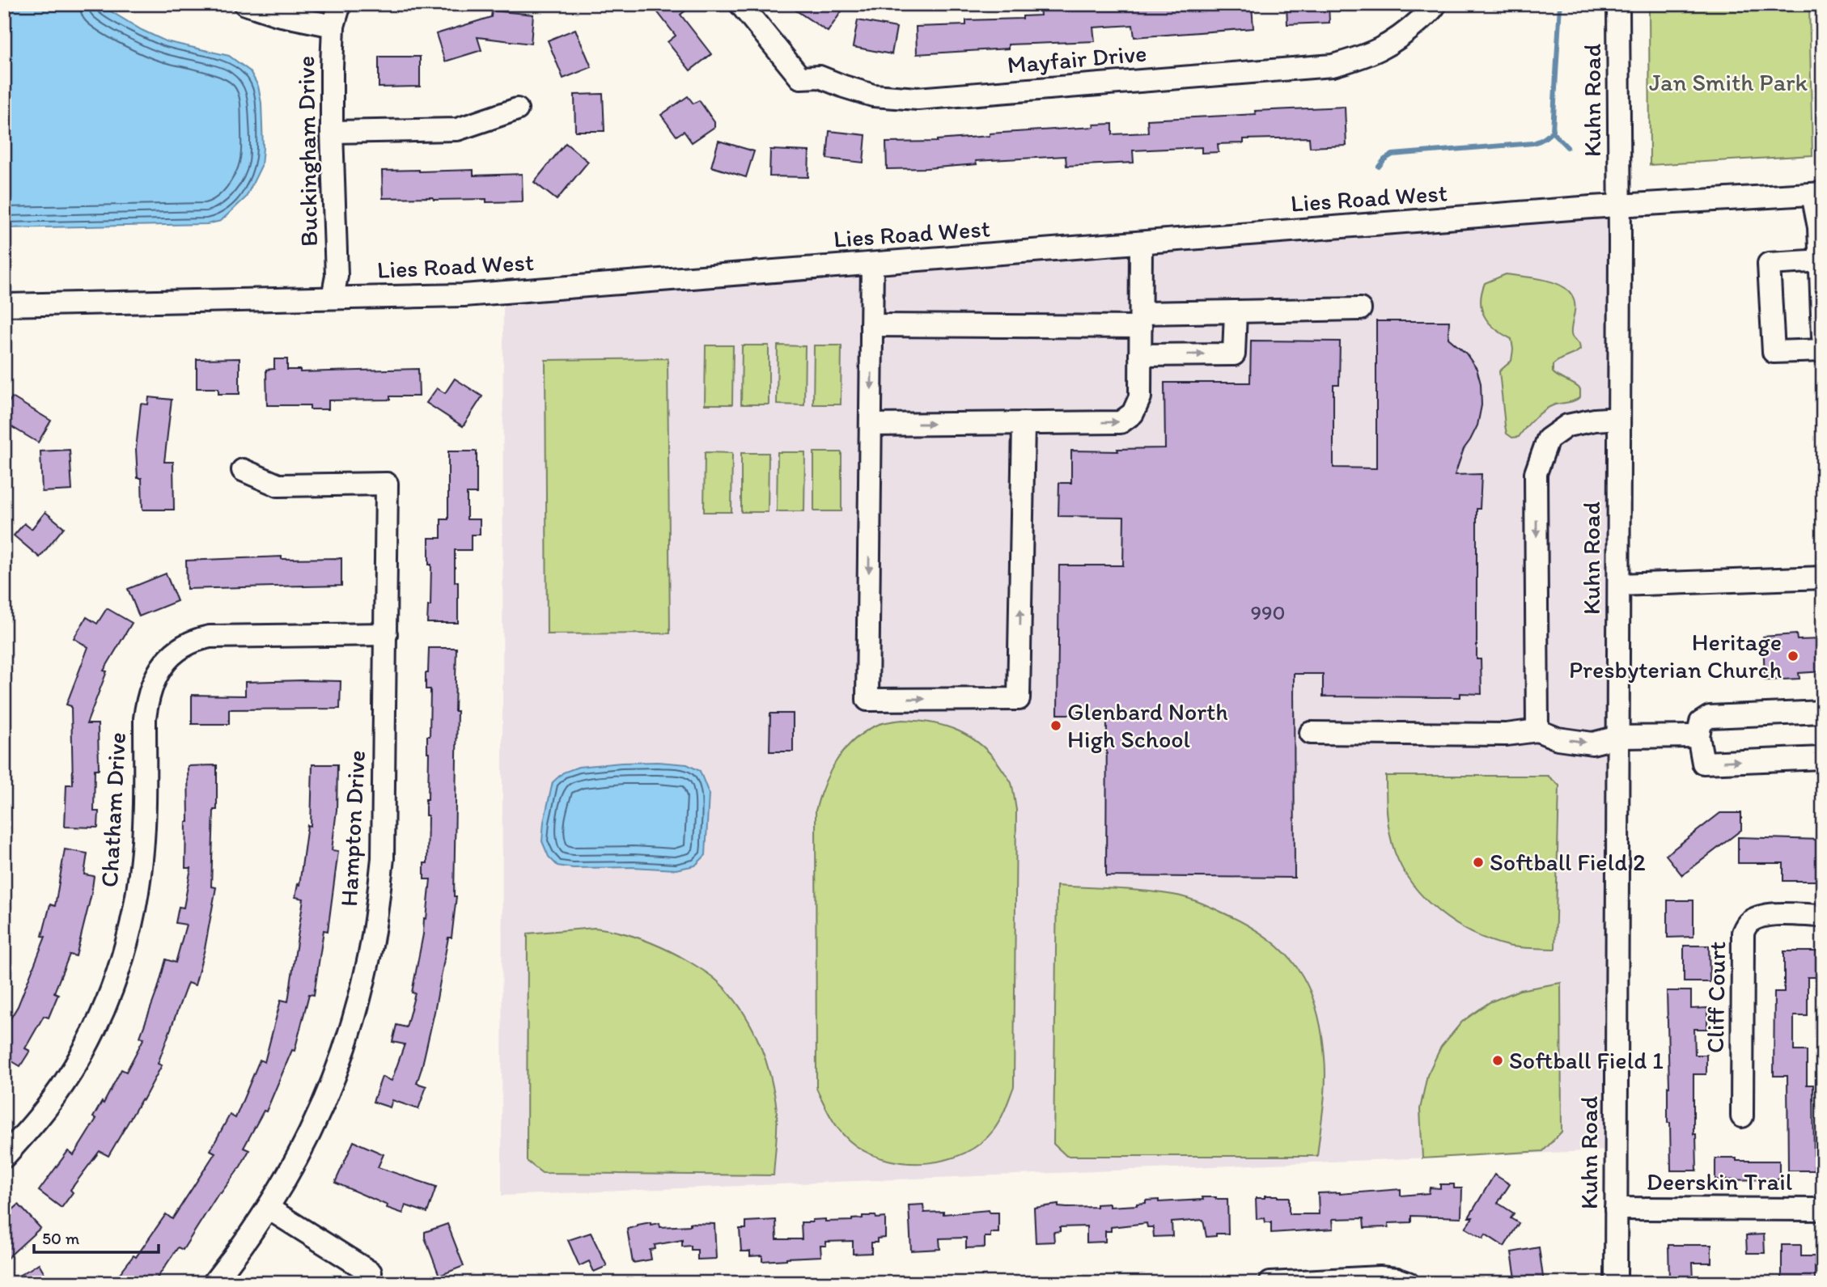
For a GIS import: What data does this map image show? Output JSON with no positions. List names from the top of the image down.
{
  "streets": {
    "street": [
      "Mayfair Drive",
      "Kuhn Road",
      "Buckingham Drive",
      "Lies Road West",
      "Chatham Drive",
      "Hampton Drive",
      "Cliff Court",
      "Deerskin Trail"
    ]
  },
  "crossings": [
    ["Kuhn Road", "Lies Road West"],
    ["Kuhn Road", "Deerskin Trail"],
    ["Buckingham Drive", "Lies Road West"],
    ["Chatham Drive", "Hampton Drive"]
  ],
  "parks": ["Jan Smith Park"],
  "places": [
    "Heritage Presbyterian Church",
    "Glenbard North High School",
    "Softball Field 2",
    "Softball Field 1"
  ],
  "house_numbers": ["990"],
  "scale_bar": "50 m"
}
